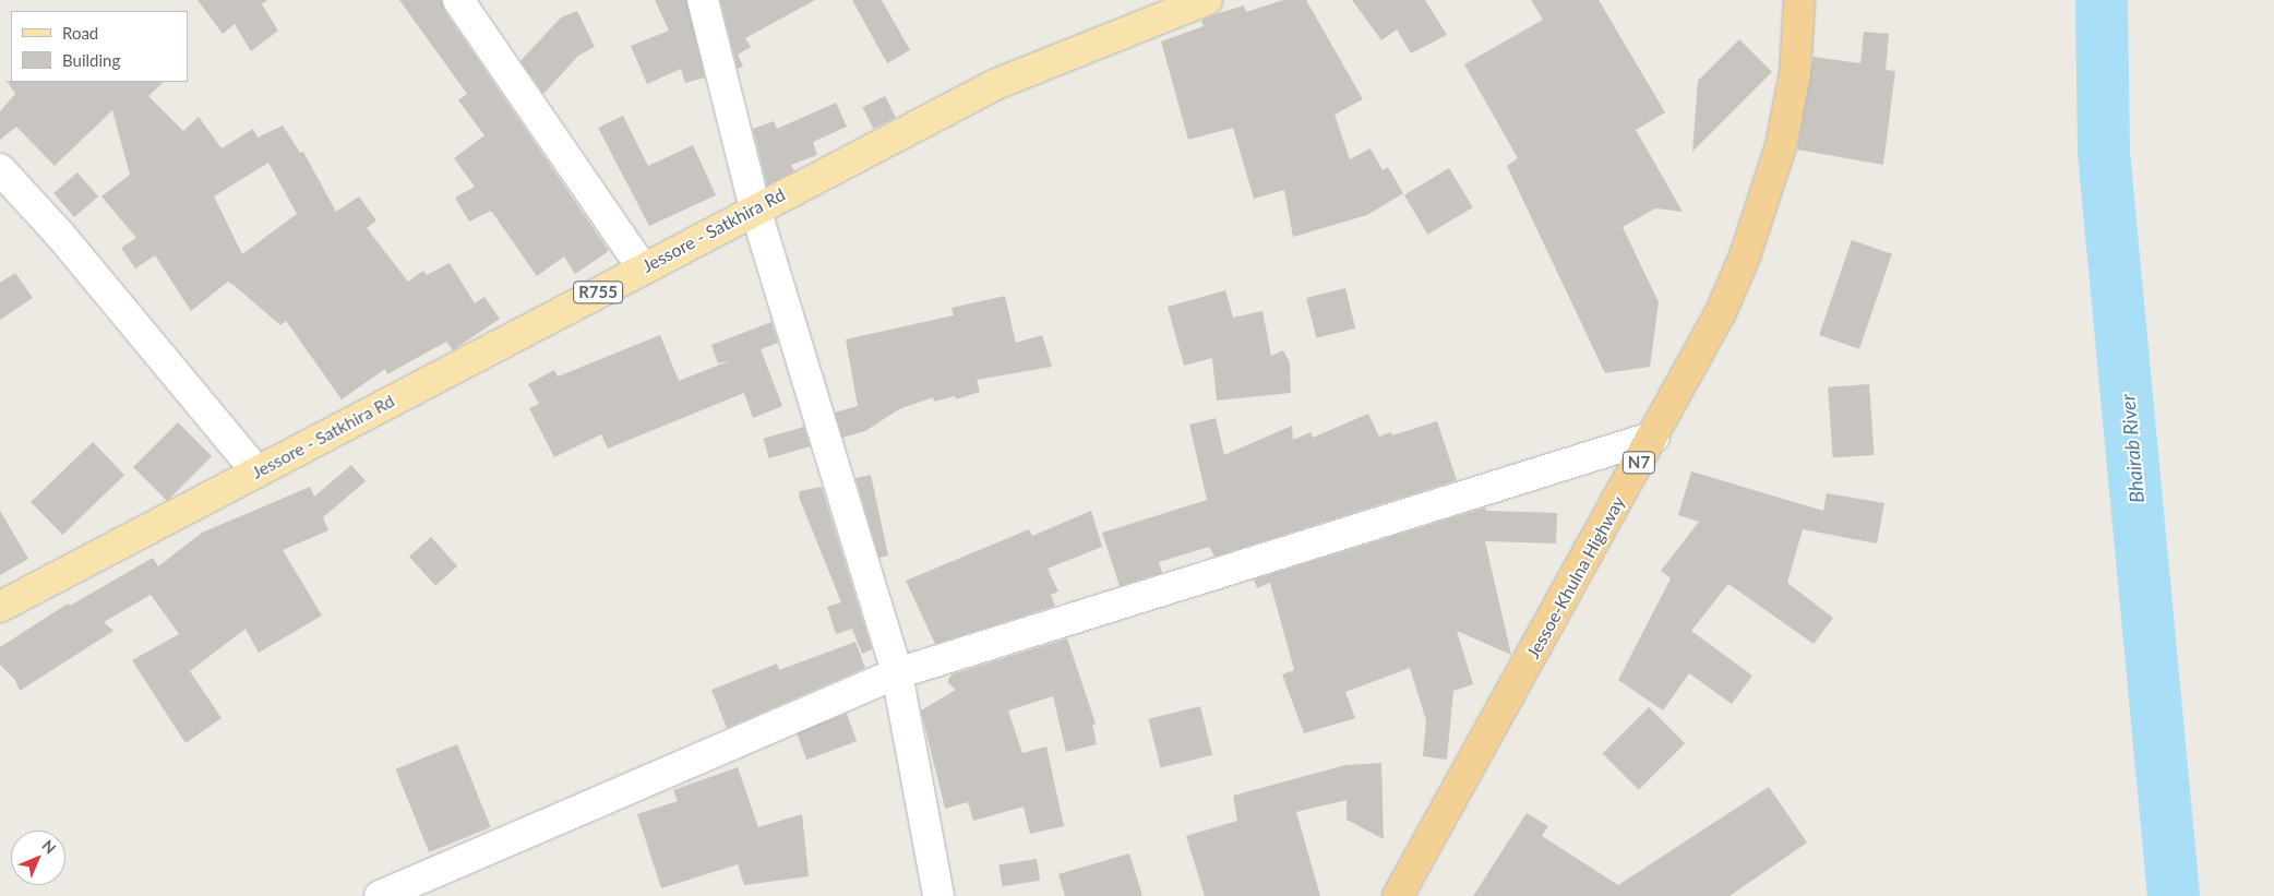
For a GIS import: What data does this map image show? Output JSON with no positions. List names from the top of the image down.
{
  "streets": {
    "highway": ["N7", "Jessoe-Khulna Highway"],
    "main road": ["Jessore - Satkhira Rd", "R755"]
  },
  "water": ["Bhairab River"],
  "legend": ["Road", "Building"],
  "north": "top right"
}
